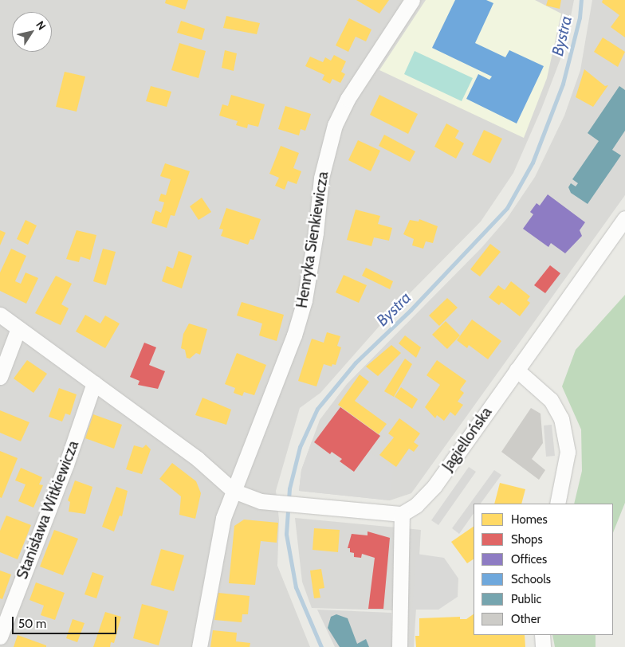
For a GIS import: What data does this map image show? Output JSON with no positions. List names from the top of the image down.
{
  "streets": {
    "street": ["Henryka Sienkiewicza", "Jagiellońska", "Stanisława Witkiewicza"]
  },
  "water": ["Bystra"],
  "legend": [
    "Homes",
    "Shops",
    "Offices",
    "Schools",
    "Public",
    "Other"
  ],
  "scale_bar": "50 m",
  "north": "top right"
}
